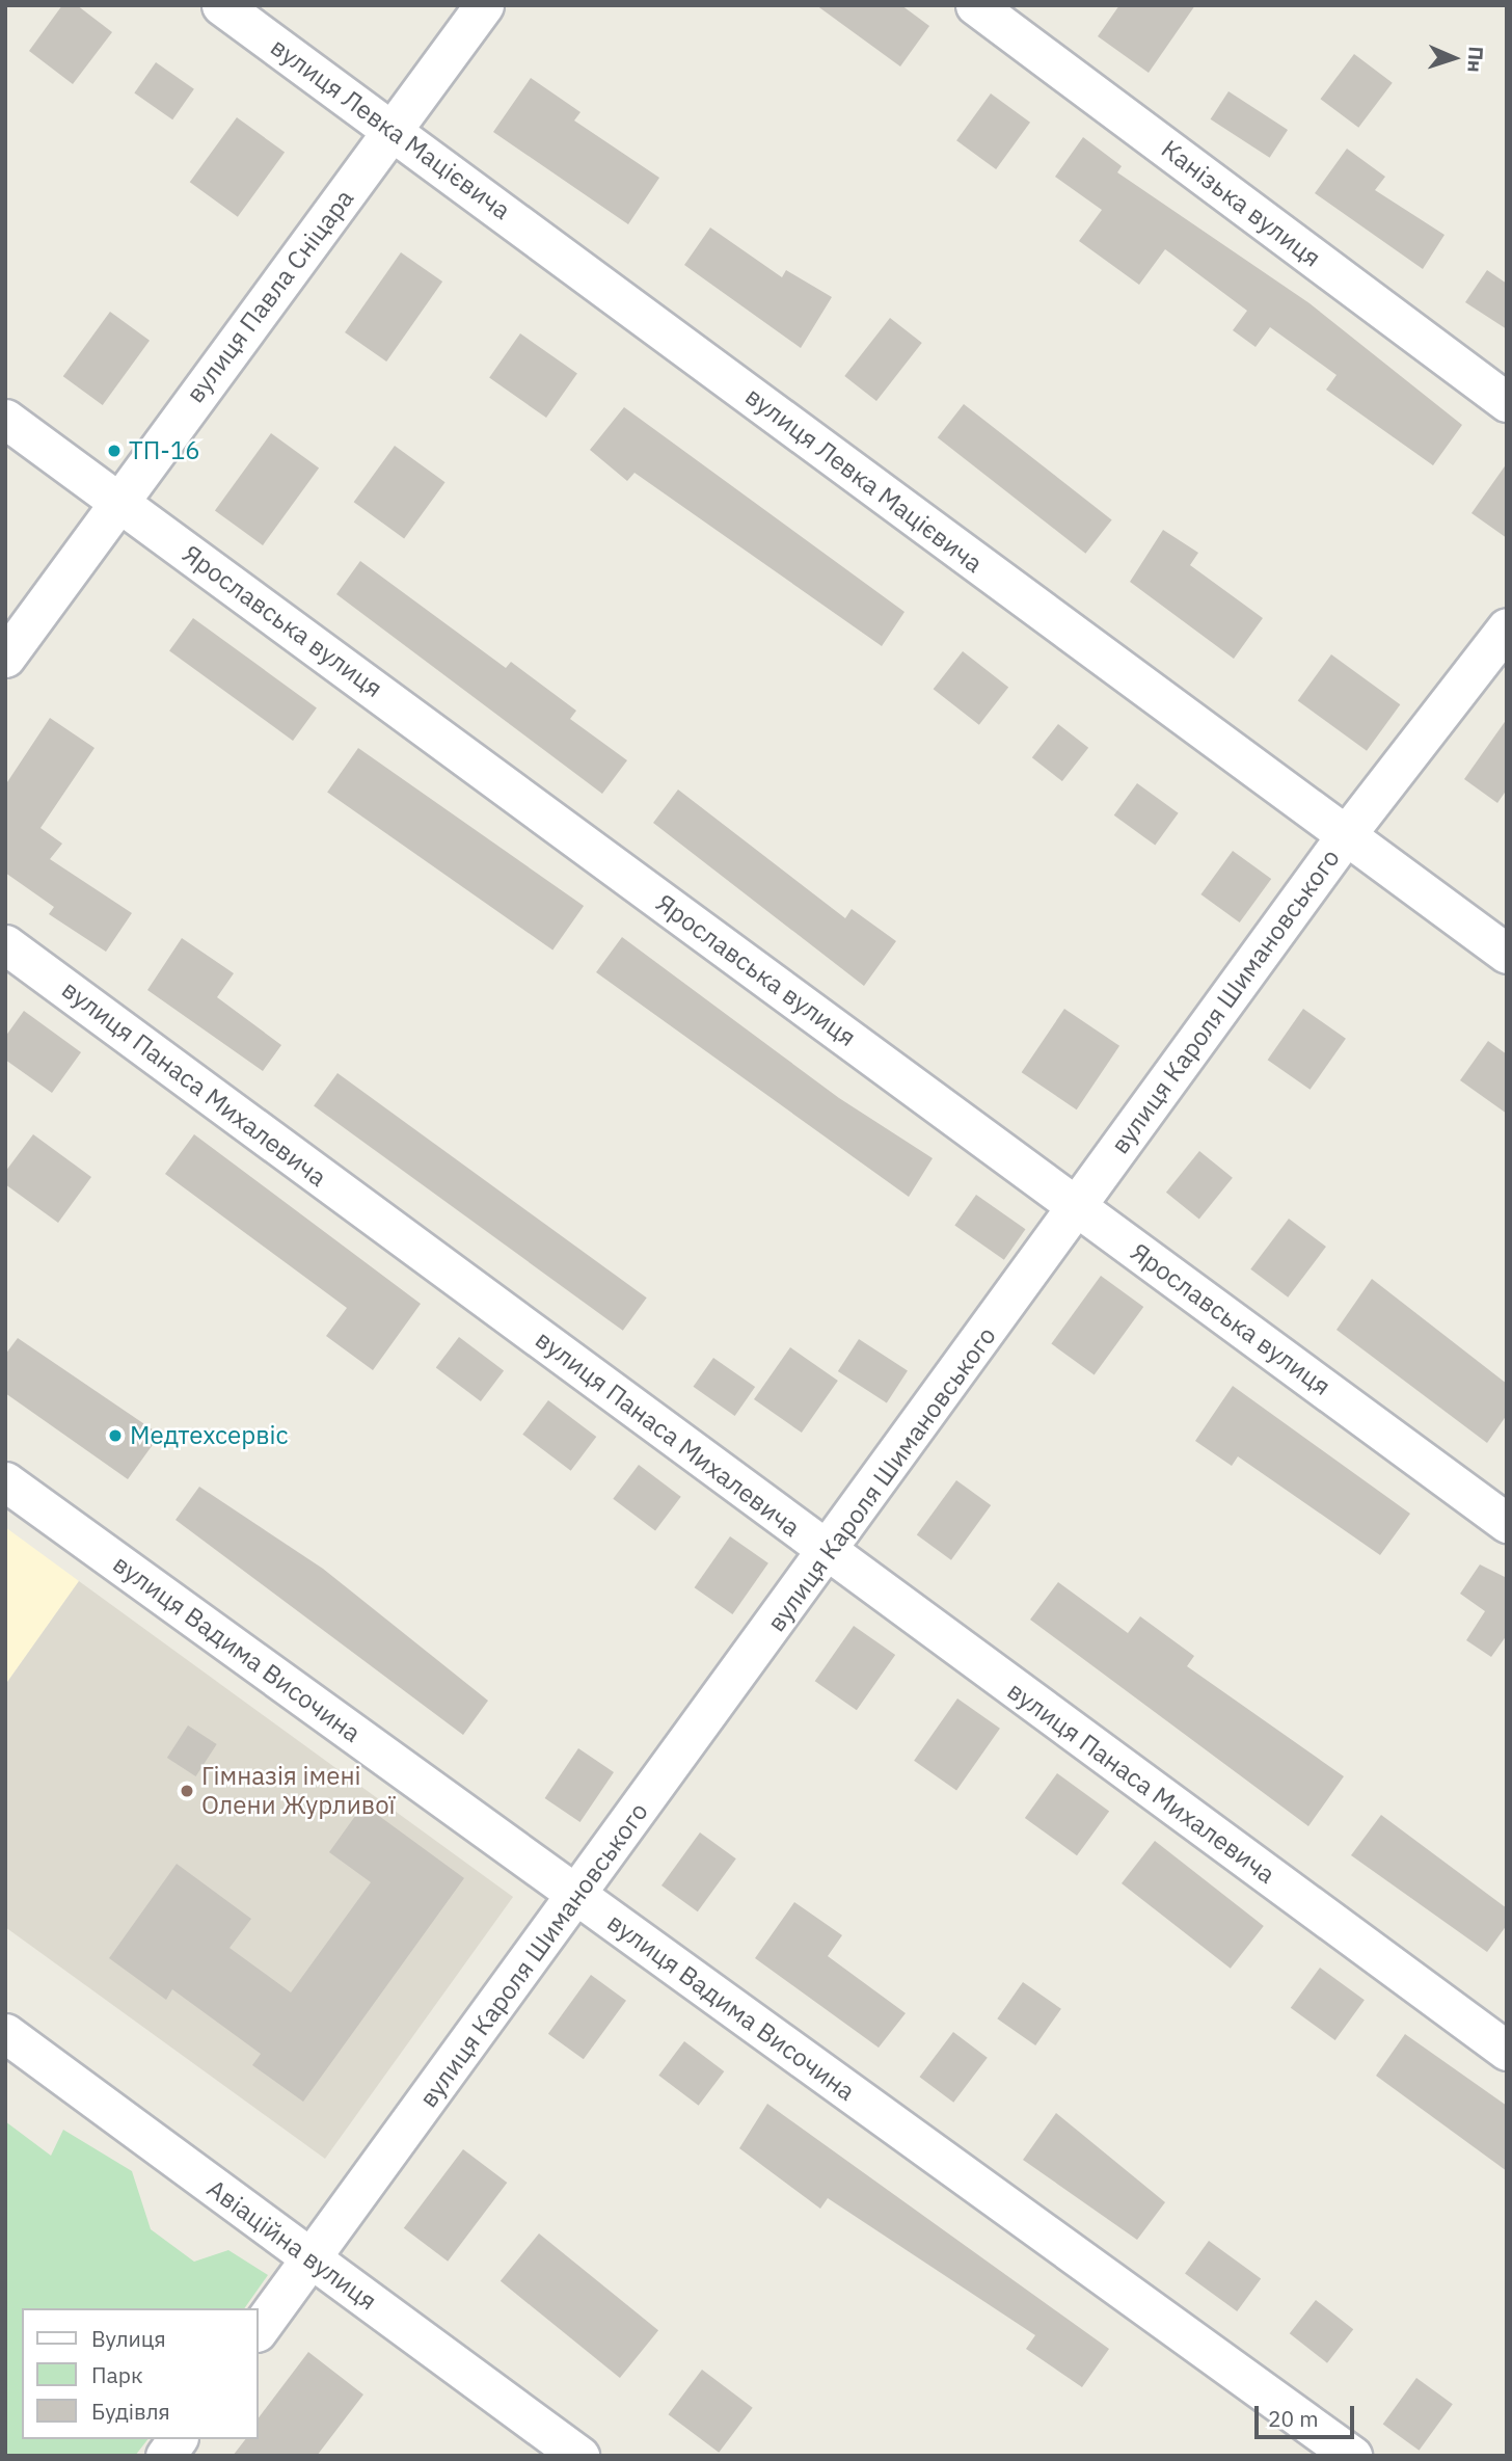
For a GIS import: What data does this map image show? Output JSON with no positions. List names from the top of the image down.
{
  "streets": {
    "street": [
      "вулиця Левка Мацієвича",
      "Канізька вулиця",
      "вулиця Павла Сніцара",
      "Ярославська вулиця",
      "вулиця Кароля Шимановського",
      "вулиця Панаса Михалевича",
      "вулиця Вадима Височина",
      "Авіаційна вулиця"
    ]
  },
  "crossings": [
    ["вулиця Левка Мацієвича", "вулиця Павла Сніцара"],
    ["вулиця Левка Мацієвича", "вулиця Кароля Шимановського"],
    ["вулиця Павла Сніцара", "Ярославська вулиця"],
    ["Ярославська вулиця", "вулиця Кароля Шимановського"],
    ["вулиця Кароля Шимановського", "вулиця Панаса Михалевича"],
    ["вулиця Кароля Шимановського", "вулиця Вадима Височина"],
    ["вулиця Кароля Шимановського", "Авіаційна вулиця"]
  ],
  "places": ["ТП-16", "Медтехсервіс", "Гімназія імені Олени Журливої"],
  "legend": ["Вулиця", "Парк", "Будівля"],
  "scale_bar": "20 m",
  "north": "right"
}
